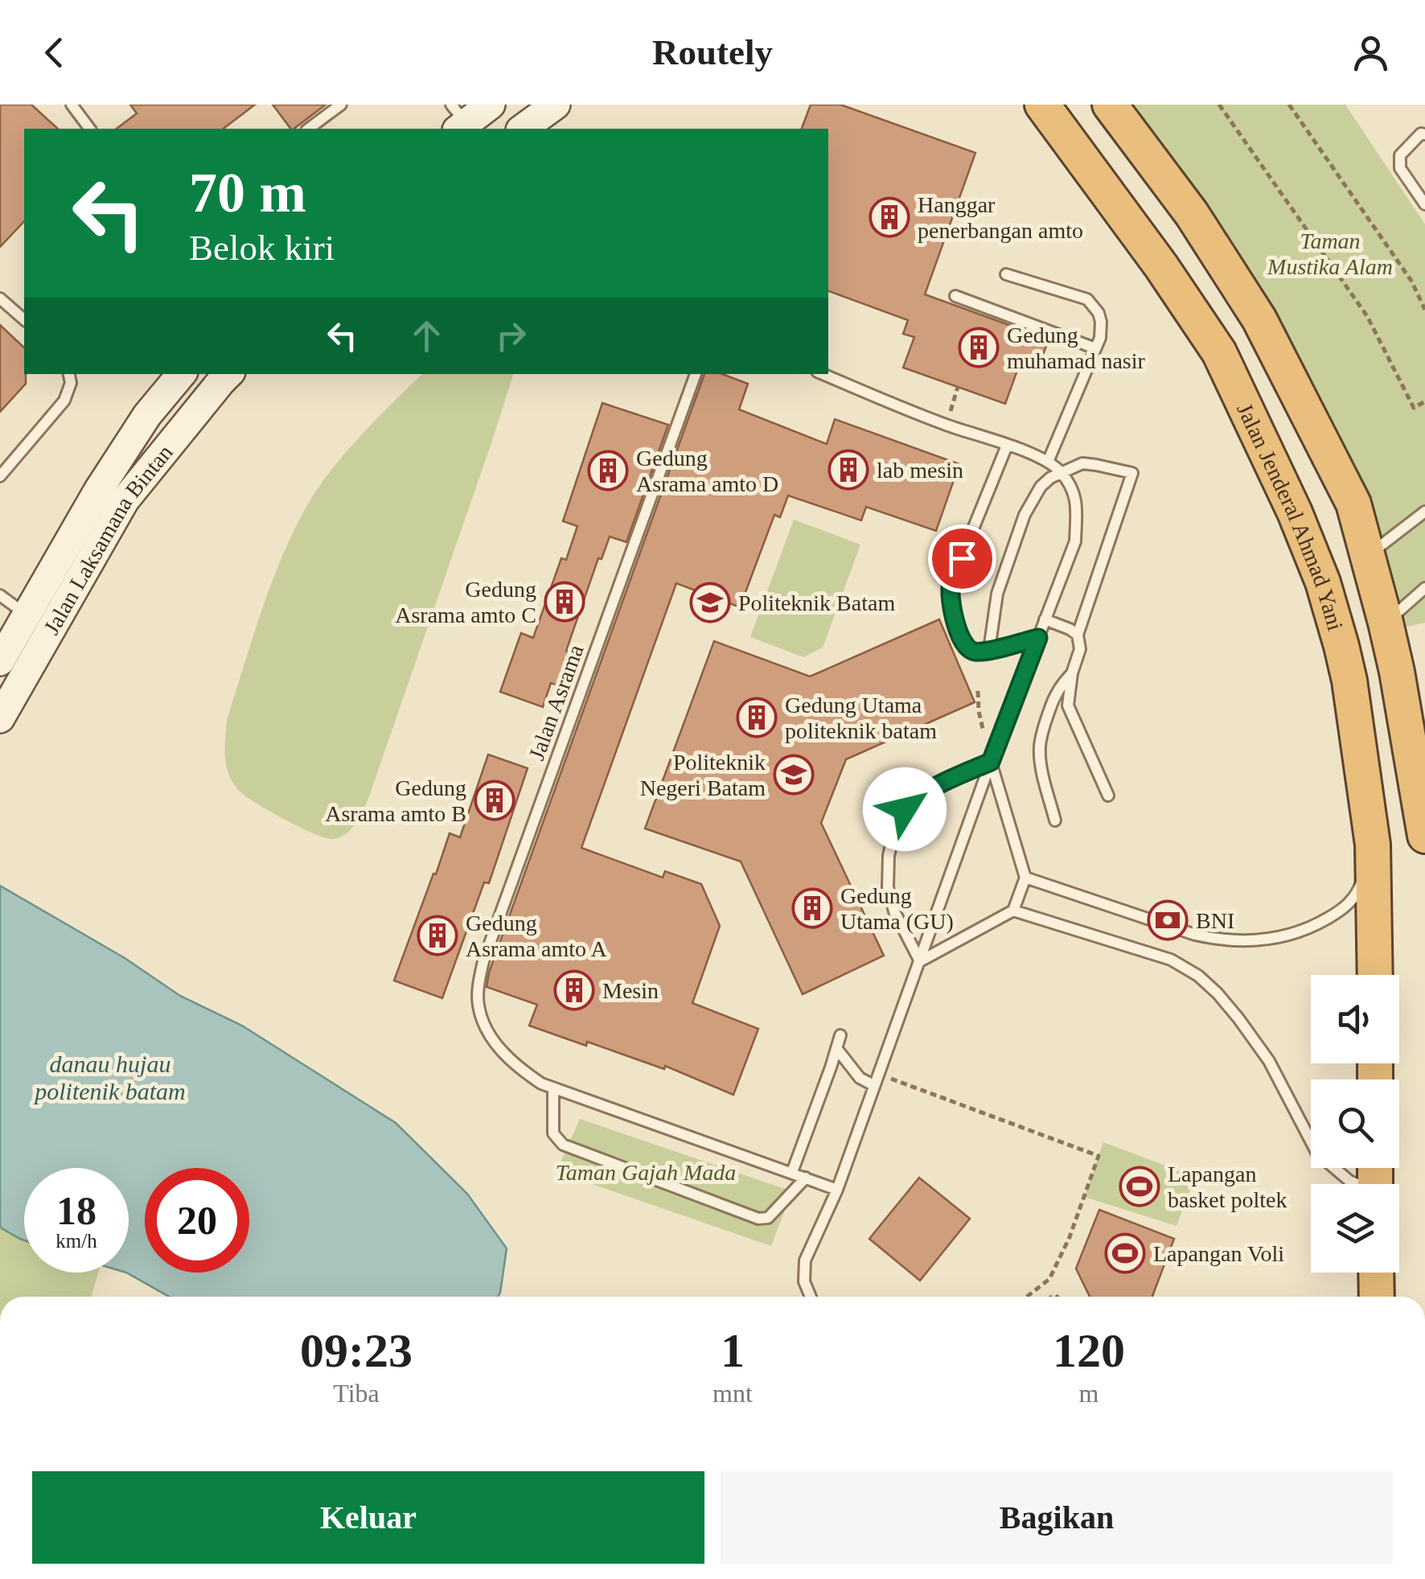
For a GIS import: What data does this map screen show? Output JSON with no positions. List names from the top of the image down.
{
  "streets": {
    "highway": ["Jalan Jenderal Ahmad Yani"],
    "main road": ["Jalan Laksamana Bintan"],
    "lane": ["Jalan Asrama"]
  },
  "water": ["danau hujau politenik batam"],
  "parks": ["Taman Mustika Alam", "Taman Gajah Mada"],
  "places": {
    "building": [
      "Hanggar penerbangan amto",
      "Gedung muhamad nasir",
      "lab mesin",
      "Gedung Asrama amto D",
      "Gedung Asrama amto C",
      "Gedung Utama politeknik batam",
      "Gedung Asrama amto B",
      "Gedung Utama (GU)",
      "Gedung Asrama amto A",
      "Mesin"
    ],
    "school or university": ["Politeknik Batam", "Politeknik Negeri Batam"],
    "bank": ["BNI"],
    "sports": ["Lapangan basket poltek", "Lapangan Voli"]
  },
  "page": {
    "header": "Routely",
    "turn": ["70 m", "Belok kiri"],
    "speed": "18 km/h",
    "limit": "20",
    "eta": [
      "09:23",
      "Tiba",
      "1",
      "mnt",
      "120",
      "m"
    ],
    "buttons": ["Keluar", "Bagikan"]
  }
}
